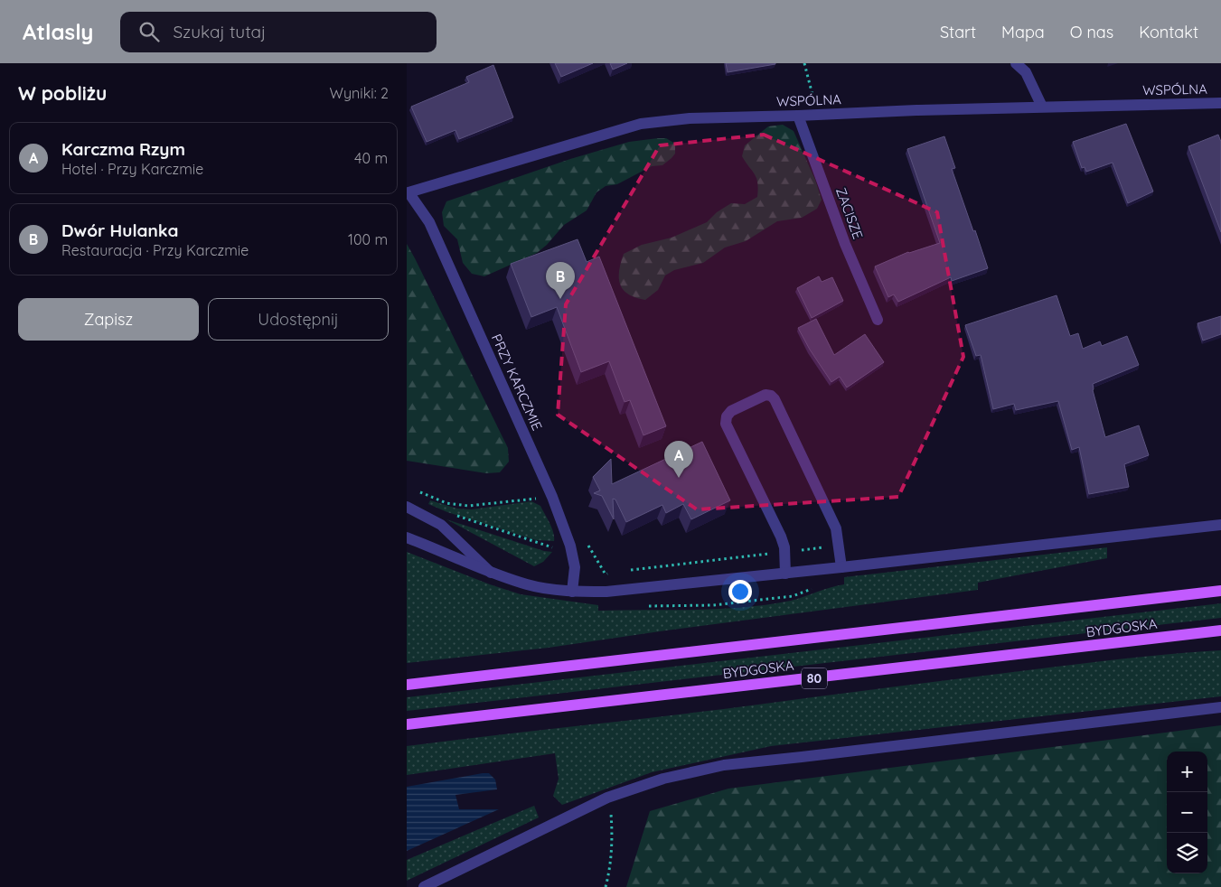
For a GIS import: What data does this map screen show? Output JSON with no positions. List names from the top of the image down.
{
  "streets": {
    "main road": ["BYDGOSKA", "80"],
    "street": ["WSPÓLNA", "ZACISZE", "PRZY KARCZMIE"]
  },
  "crossings": [
    ["WSPÓLNA", "ZACISZE"],
    ["WSPÓLNA", "PRZY KARCZMIE"]
  ],
  "page": {
    "header": "Atlasly",
    "search": "Szukaj tutaj",
    "nav": [
      "Start",
      "Mapa",
      "O nas",
      "Kontakt"
    ],
    "heading": ["W pobliżu", "Wyniki: 2"],
    "list": [
      {
        "mark": "A",
        "name": "Karczma Rzym",
        "note": "Hotel · Przy Karczmie",
        "value": "40 m"
      },
      {
        "mark": "B",
        "name": "Dwór Hulanka",
        "note": "Restauracja · Przy Karczmie",
        "value": "100 m"
      }
    ],
    "pins": ["B", "A"],
    "buttons": ["Zapisz", "Udostępnij"],
    "map_buttons": ["+", "−"]
  }
}
